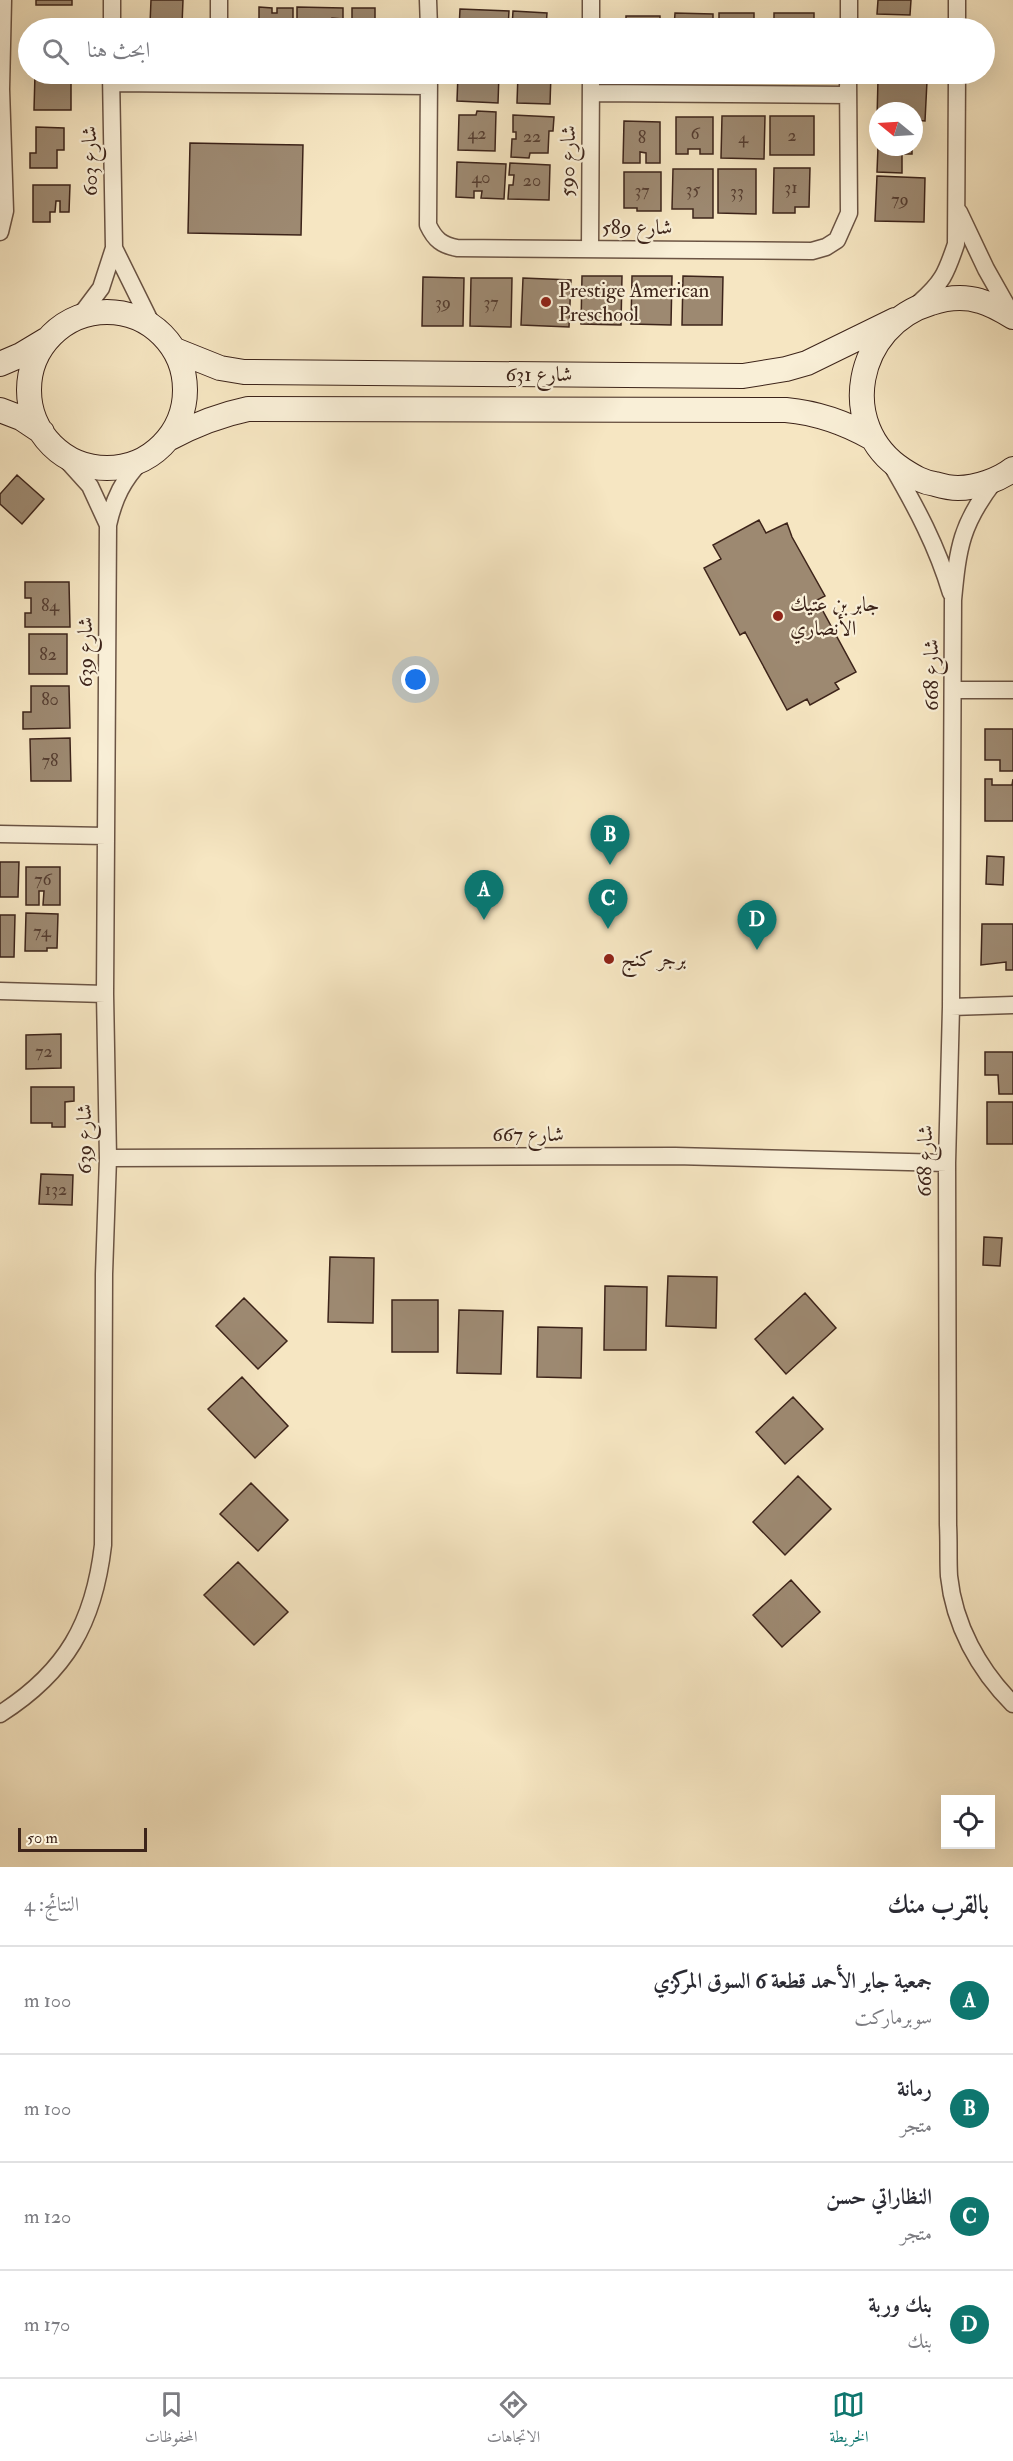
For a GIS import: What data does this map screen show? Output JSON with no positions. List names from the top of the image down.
{
  "streets": {
    "main road": ["شارع 631"],
    "street": [
      "شارع 603",
      "شارع 590",
      "شارع 589",
      "شارع 639",
      "شارع 668",
      "شارع 667"
    ]
  },
  "crossings": [
    ["شارع 603", "شارع 631"],
    ["شارع 603", "شارع 639"],
    ["شارع 590", "شارع 589"],
    ["شارع 631", "شارع 639"],
    ["شارع 639", "شارع 667"],
    ["شارع 668", "شارع 667"]
  ],
  "places": ["Prestige American Preschool", "جابر بن عتيك الأنصاري", "برجر كنج"],
  "house_numbers": [
    "42",
    "6",
    "2",
    "22",
    "8",
    "4",
    "40",
    "20",
    "31",
    "35",
    "37",
    "33",
    "79",
    "39",
    "37",
    "84",
    "82",
    "80",
    "78",
    "76",
    "74",
    "72",
    "132"
  ],
  "scale_bar": "50 m",
  "north": "left",
  "page": {
    "search": "ابحث هنا",
    "pins": [
      "B",
      "A",
      "C",
      "D"
    ],
    "scale": "50 m",
    "heading": ["بالقرب منك", "النتائج: 4"],
    "list": [
      {
        "mark": "A",
        "name": "جمعية جابر الأحمد قطعة 6 السوق المركزي",
        "note": "سوبرماركت",
        "value": "100 m"
      },
      {
        "mark": "B",
        "name": "رمانة",
        "note": "متجر",
        "value": "100 m"
      },
      {
        "mark": "C",
        "name": "النظاراتي حسن",
        "note": "متجر",
        "value": "120 m"
      },
      {
        "mark": "D",
        "name": "بنك وربة",
        "note": "بنك",
        "value": "170 m"
      }
    ],
    "nav": ["الخريطة", "الاتجاهات", "المحفوظات"]
  }
}
